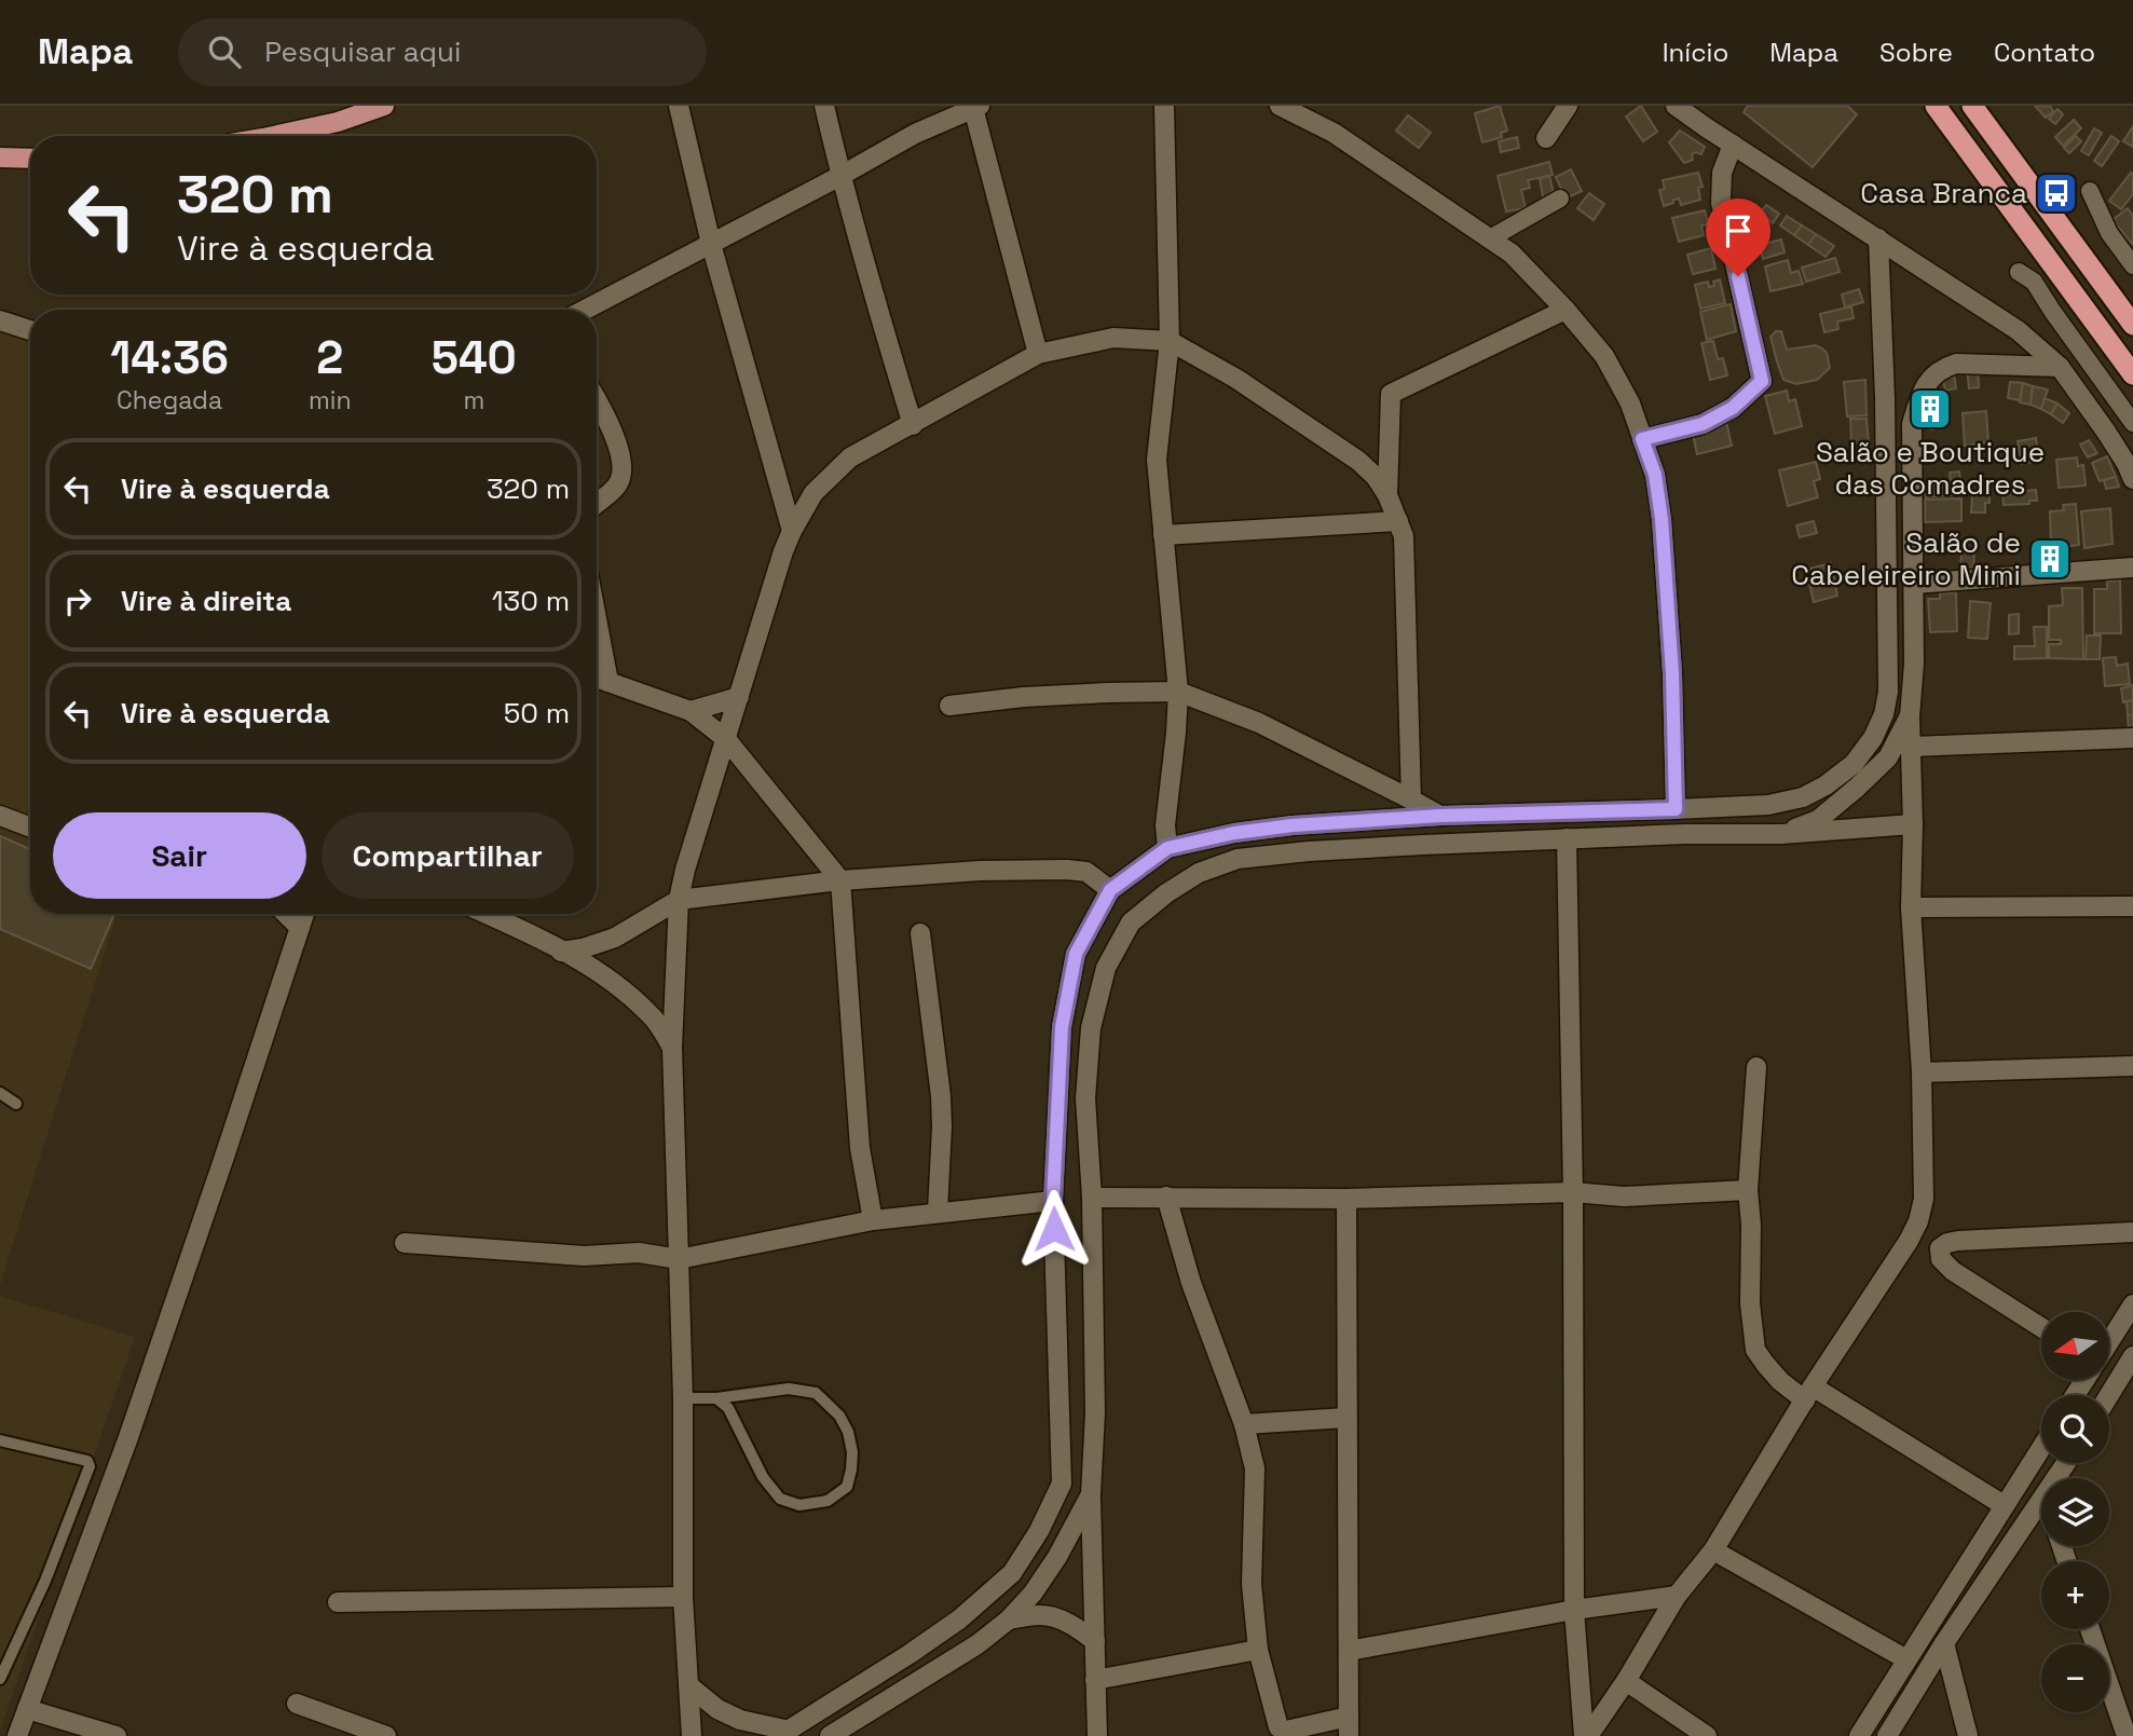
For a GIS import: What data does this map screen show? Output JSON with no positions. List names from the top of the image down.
{
  "places": {
    "bus stop": ["Casa Branca"],
    "building": ["Salão e Boutique das Comadres", "Salão de Cabeleireiro Mimi"]
  },
  "north": "left",
  "page": {
    "header": "Mapa",
    "search": "Pesquisar aqui",
    "nav": [
      "Início",
      "Mapa",
      "Sobre",
      "Contato"
    ],
    "turn": ["320 m", "Vire à esquerda"],
    "eta": [
      "14:36",
      "Chegada",
      "2",
      "min",
      "540",
      "m"
    ],
    "list": [
      {
        "name": "Vire à esquerda",
        "value": "320 m"
      },
      {
        "name": "Vire à direita",
        "value": "130 m"
      },
      {
        "name": "Vire à esquerda",
        "value": "50 m"
      }
    ],
    "buttons": ["Sair", "Compartilhar"],
    "map_buttons": ["+", "−"]
  }
}
